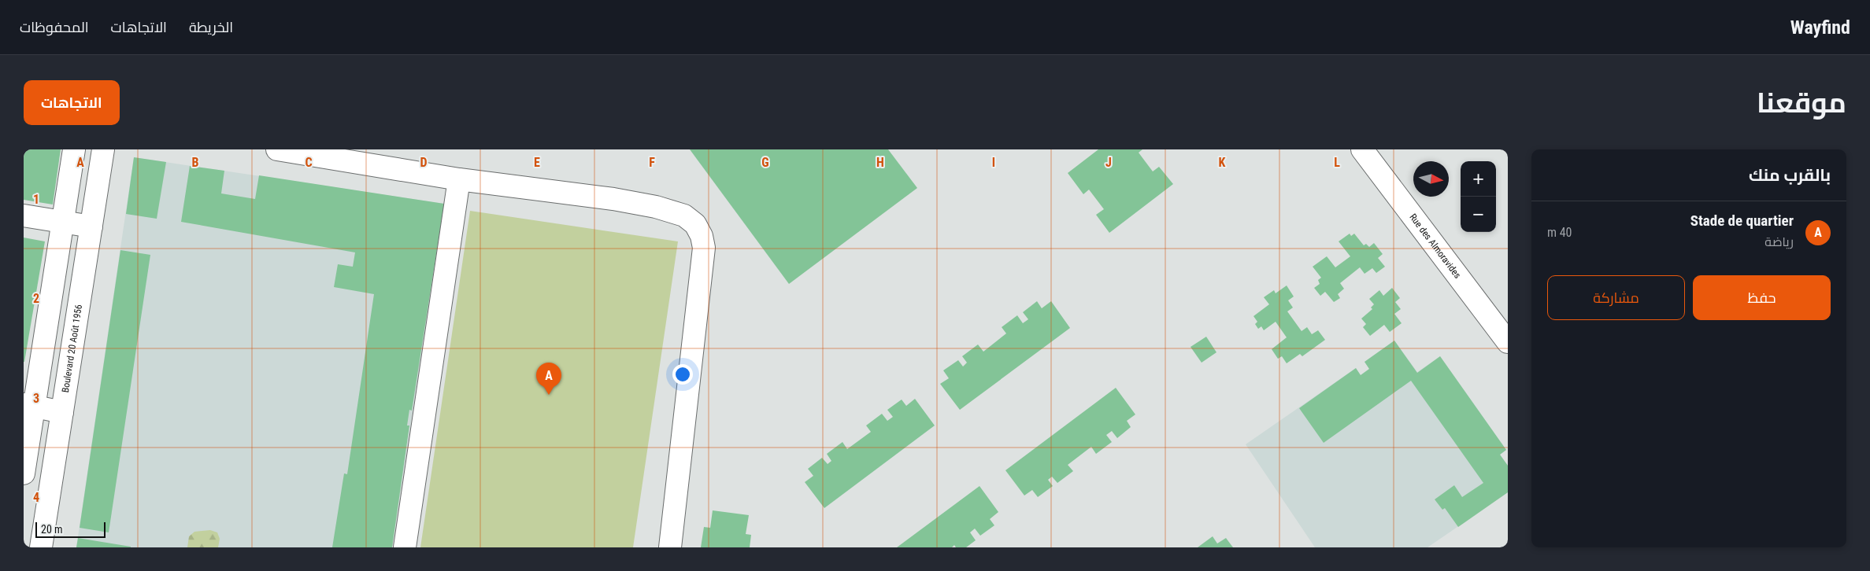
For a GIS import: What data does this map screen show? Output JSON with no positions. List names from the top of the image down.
{
  "streets": {
    "street": ["Rue des Almoravides", "Boulevard 20 Août 1956"]
  },
  "scale_bar": "20 m",
  "north": "right",
  "page": {
    "header": "Wayfind",
    "nav": ["الخريطة", "الاتجاهات", "المحفوظات"],
    "title": "موقعنا",
    "buttons": [
      "الاتجاهات",
      ["حفظ", "مشاركة"]
    ],
    "heading": "بالقرب منك",
    "map_buttons": ["+", "−"],
    "list": [
      {
        "mark": "A",
        "name": "Stade de quartier",
        "note": "رياضة",
        "value": "40 m"
      }
    ],
    "pins": "A",
    "scale": "20 m"
  },
  "grid": {
    "columns": [
      "A",
      "B",
      "C",
      "D",
      "E",
      "F",
      "G",
      "H",
      "I",
      "J",
      "K",
      "L"
    ],
    "rows": [
      "1",
      "2",
      "3",
      "4"
    ]
  }
}
